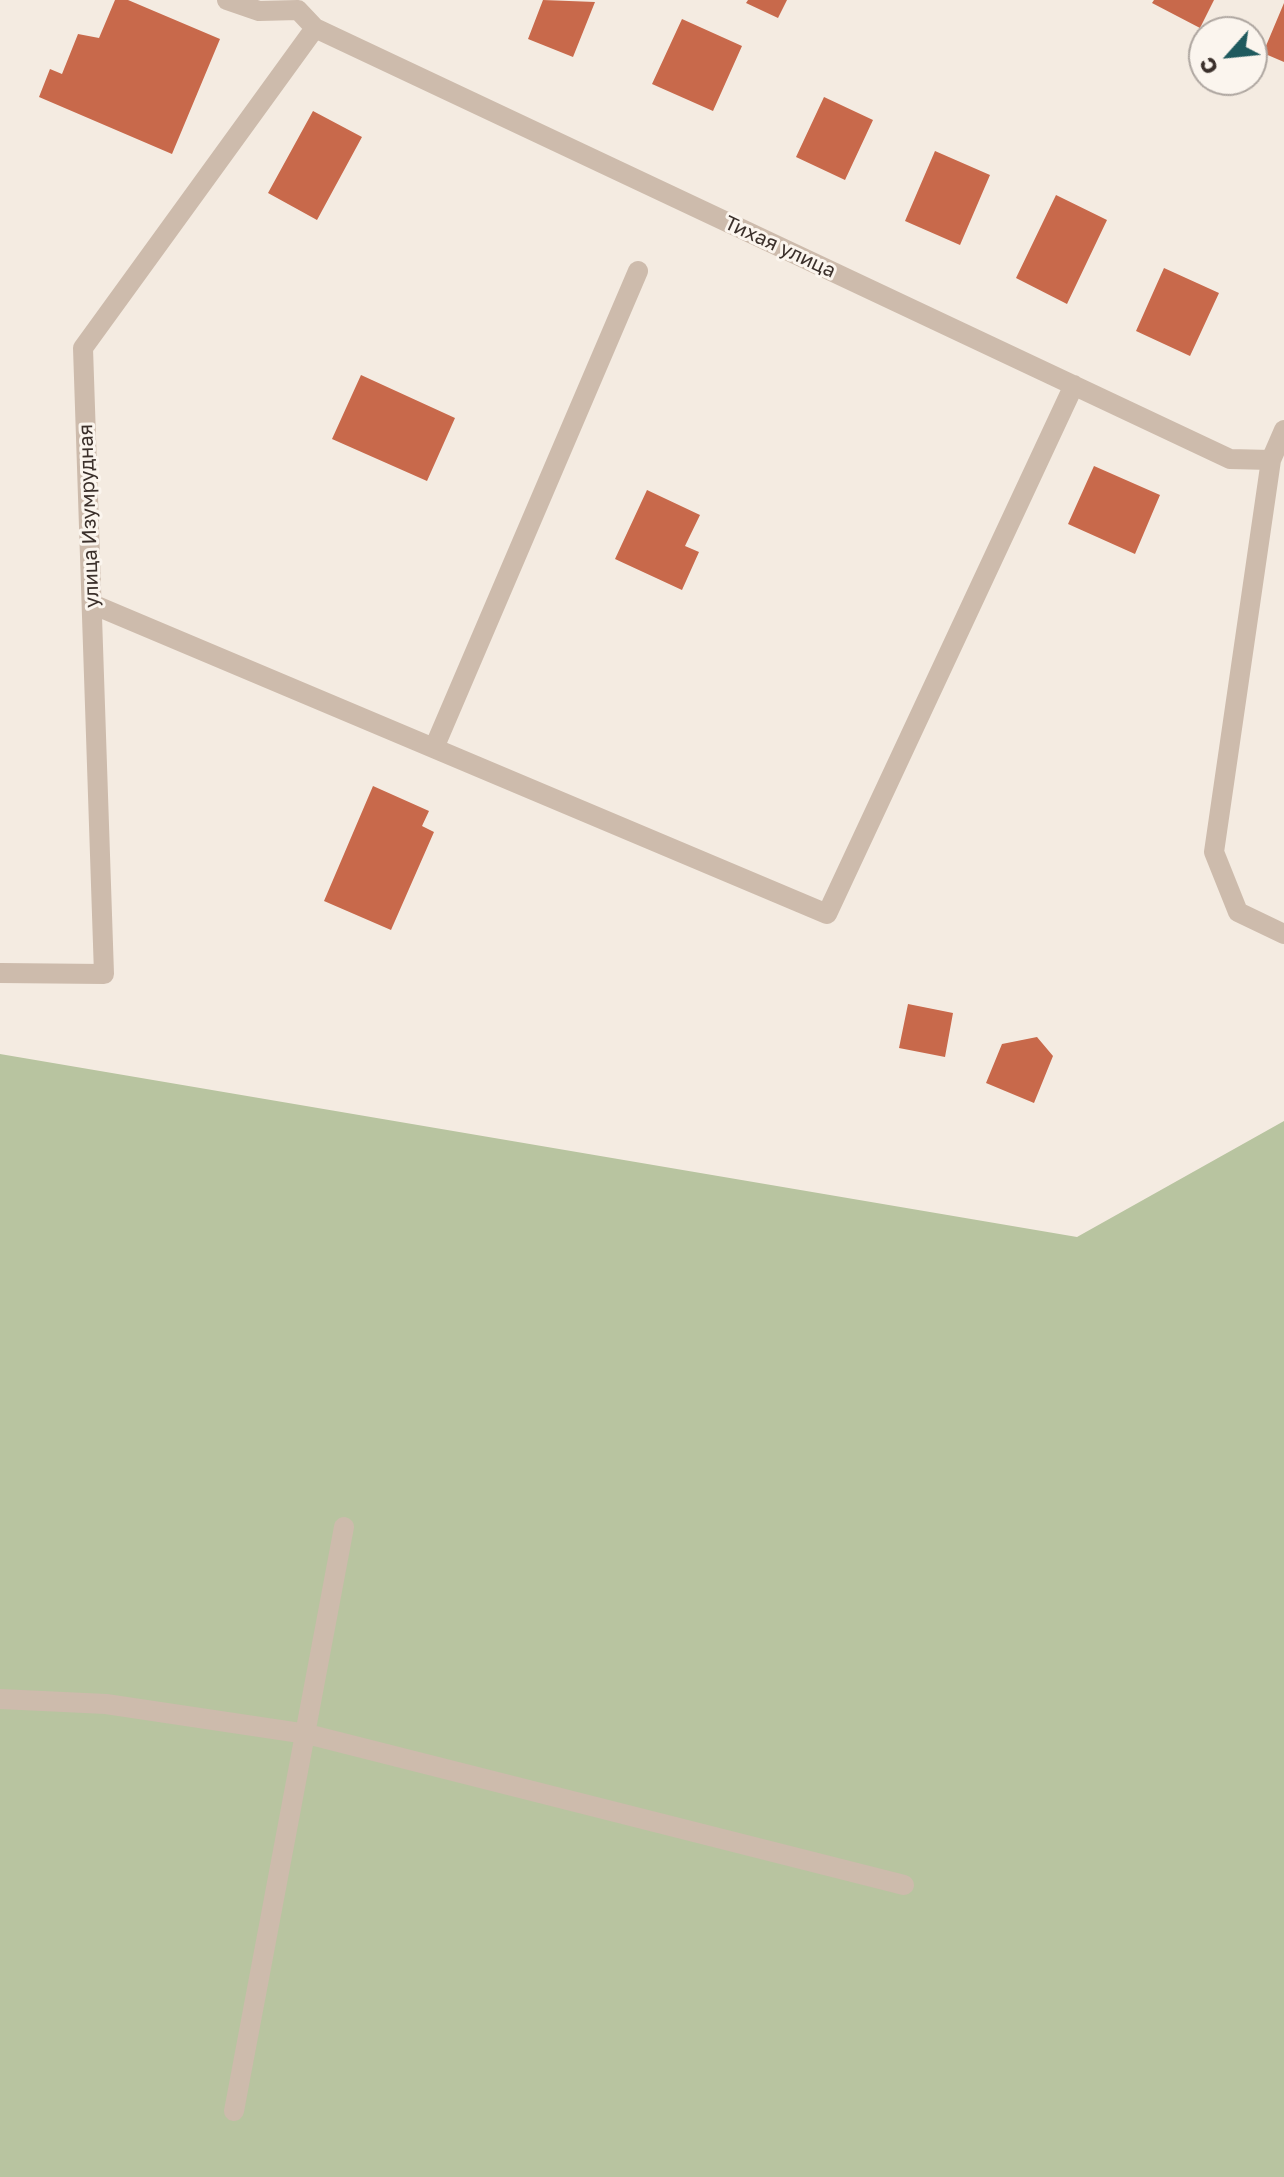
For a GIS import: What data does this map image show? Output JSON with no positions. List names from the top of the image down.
{
  "streets": {
    "street": ["Тихая улица", "улица Изумрудная"]
  },
  "crossings": [
    ["Тихая улица", "улица Изумрудная"]
  ],
  "north": "bottom left"
}
